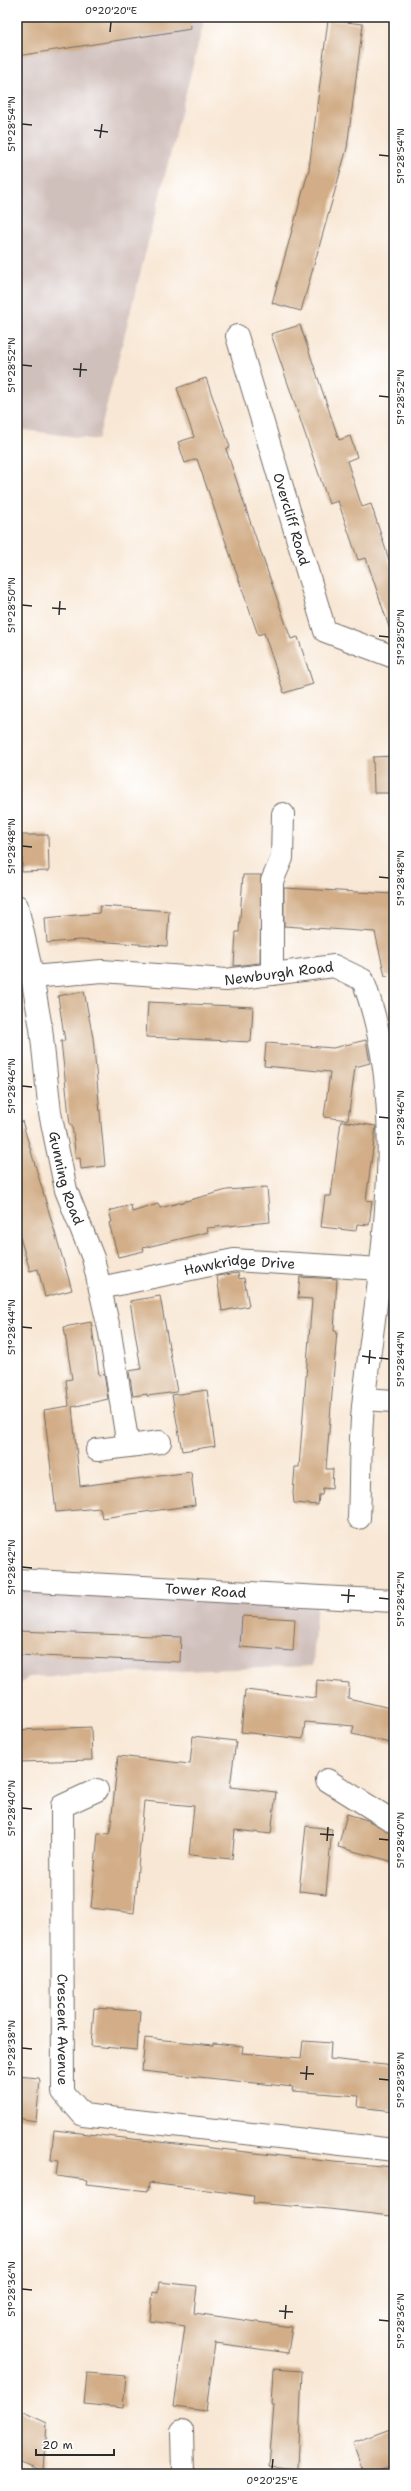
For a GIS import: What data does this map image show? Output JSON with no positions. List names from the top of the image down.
{
  "streets": {
    "street": [
      "Overcliff Road",
      "Newburgh Road",
      "Gunning Road",
      "Hawkridge Drive",
      "Tower Road",
      "Crescent Avenue"
    ]
  },
  "crossings": [
    ["Newburgh Road", "Gunning Road"],
    ["Newburgh Road", "Hawkridge Drive"],
    ["Gunning Road", "Hawkridge Drive"]
  ],
  "scale_bar": "20 m",
  "coordinates": [
    "0°20'20\"E",
    "51°28'54\"N",
    "51°28'52\"N",
    "51°28'50\"N",
    "51°28'48\"N",
    "51°28'46\"N",
    "51°28'44\"N",
    "51°28'42\"N",
    "51°28'40\"N",
    "51°28'38\"N",
    "51°28'36\"N",
    "0°20'25\"E"
  ]
}
